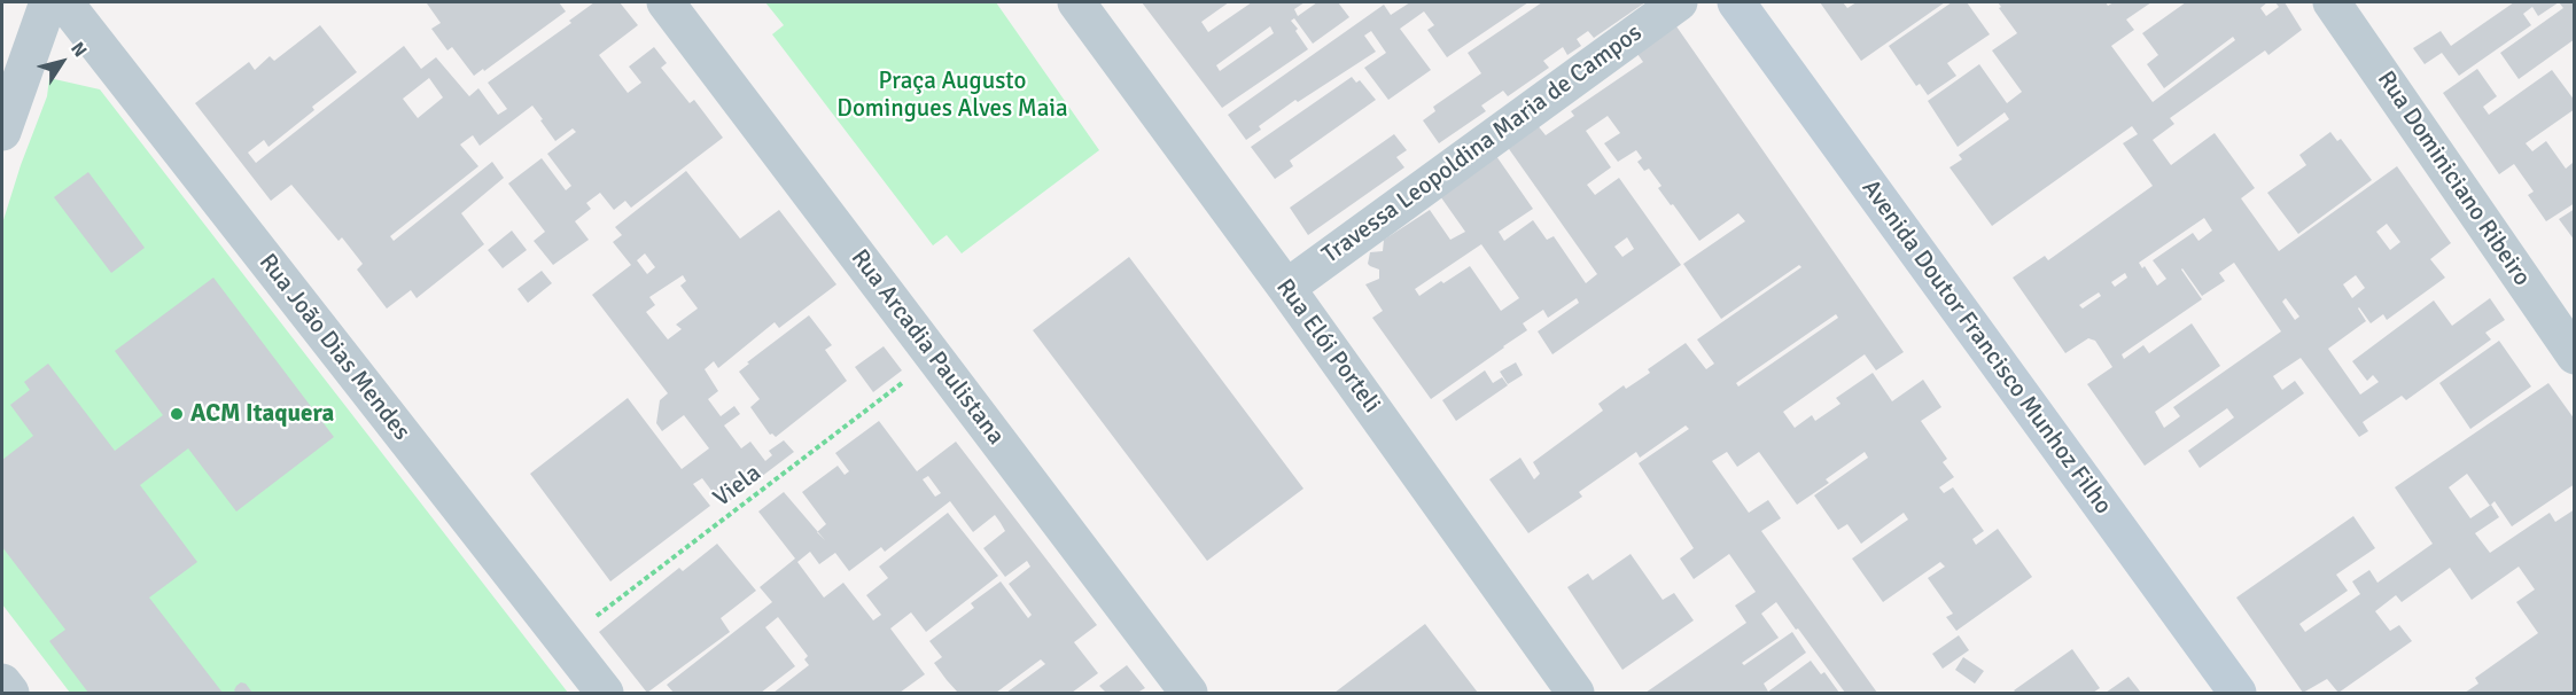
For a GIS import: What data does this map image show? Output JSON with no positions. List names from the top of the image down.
{
  "streets": {
    "street": [
      "Travessa Leopoldina Maria de Campos",
      "Rua Dominiciano Ribeiro",
      "Rua Elói Porteli",
      "Rua João Dias Mendes",
      "Rua Arcadia Paulistana",
      "Avenida Doutor Francisco Munhoz Filho"
    ],
    "path": ["Viela"]
  },
  "crossings": [
    ["Travessa Leopoldina Maria de Campos", "Rua Elói Porteli"],
    ["Rua João Dias Mendes", "Viela"],
    ["Rua Arcadia Paulistana", "Viela"]
  ],
  "parks": ["Praça Augusto Domingues Alves Maia"],
  "places": ["ACM Itaquera"],
  "north": "top right"
}
